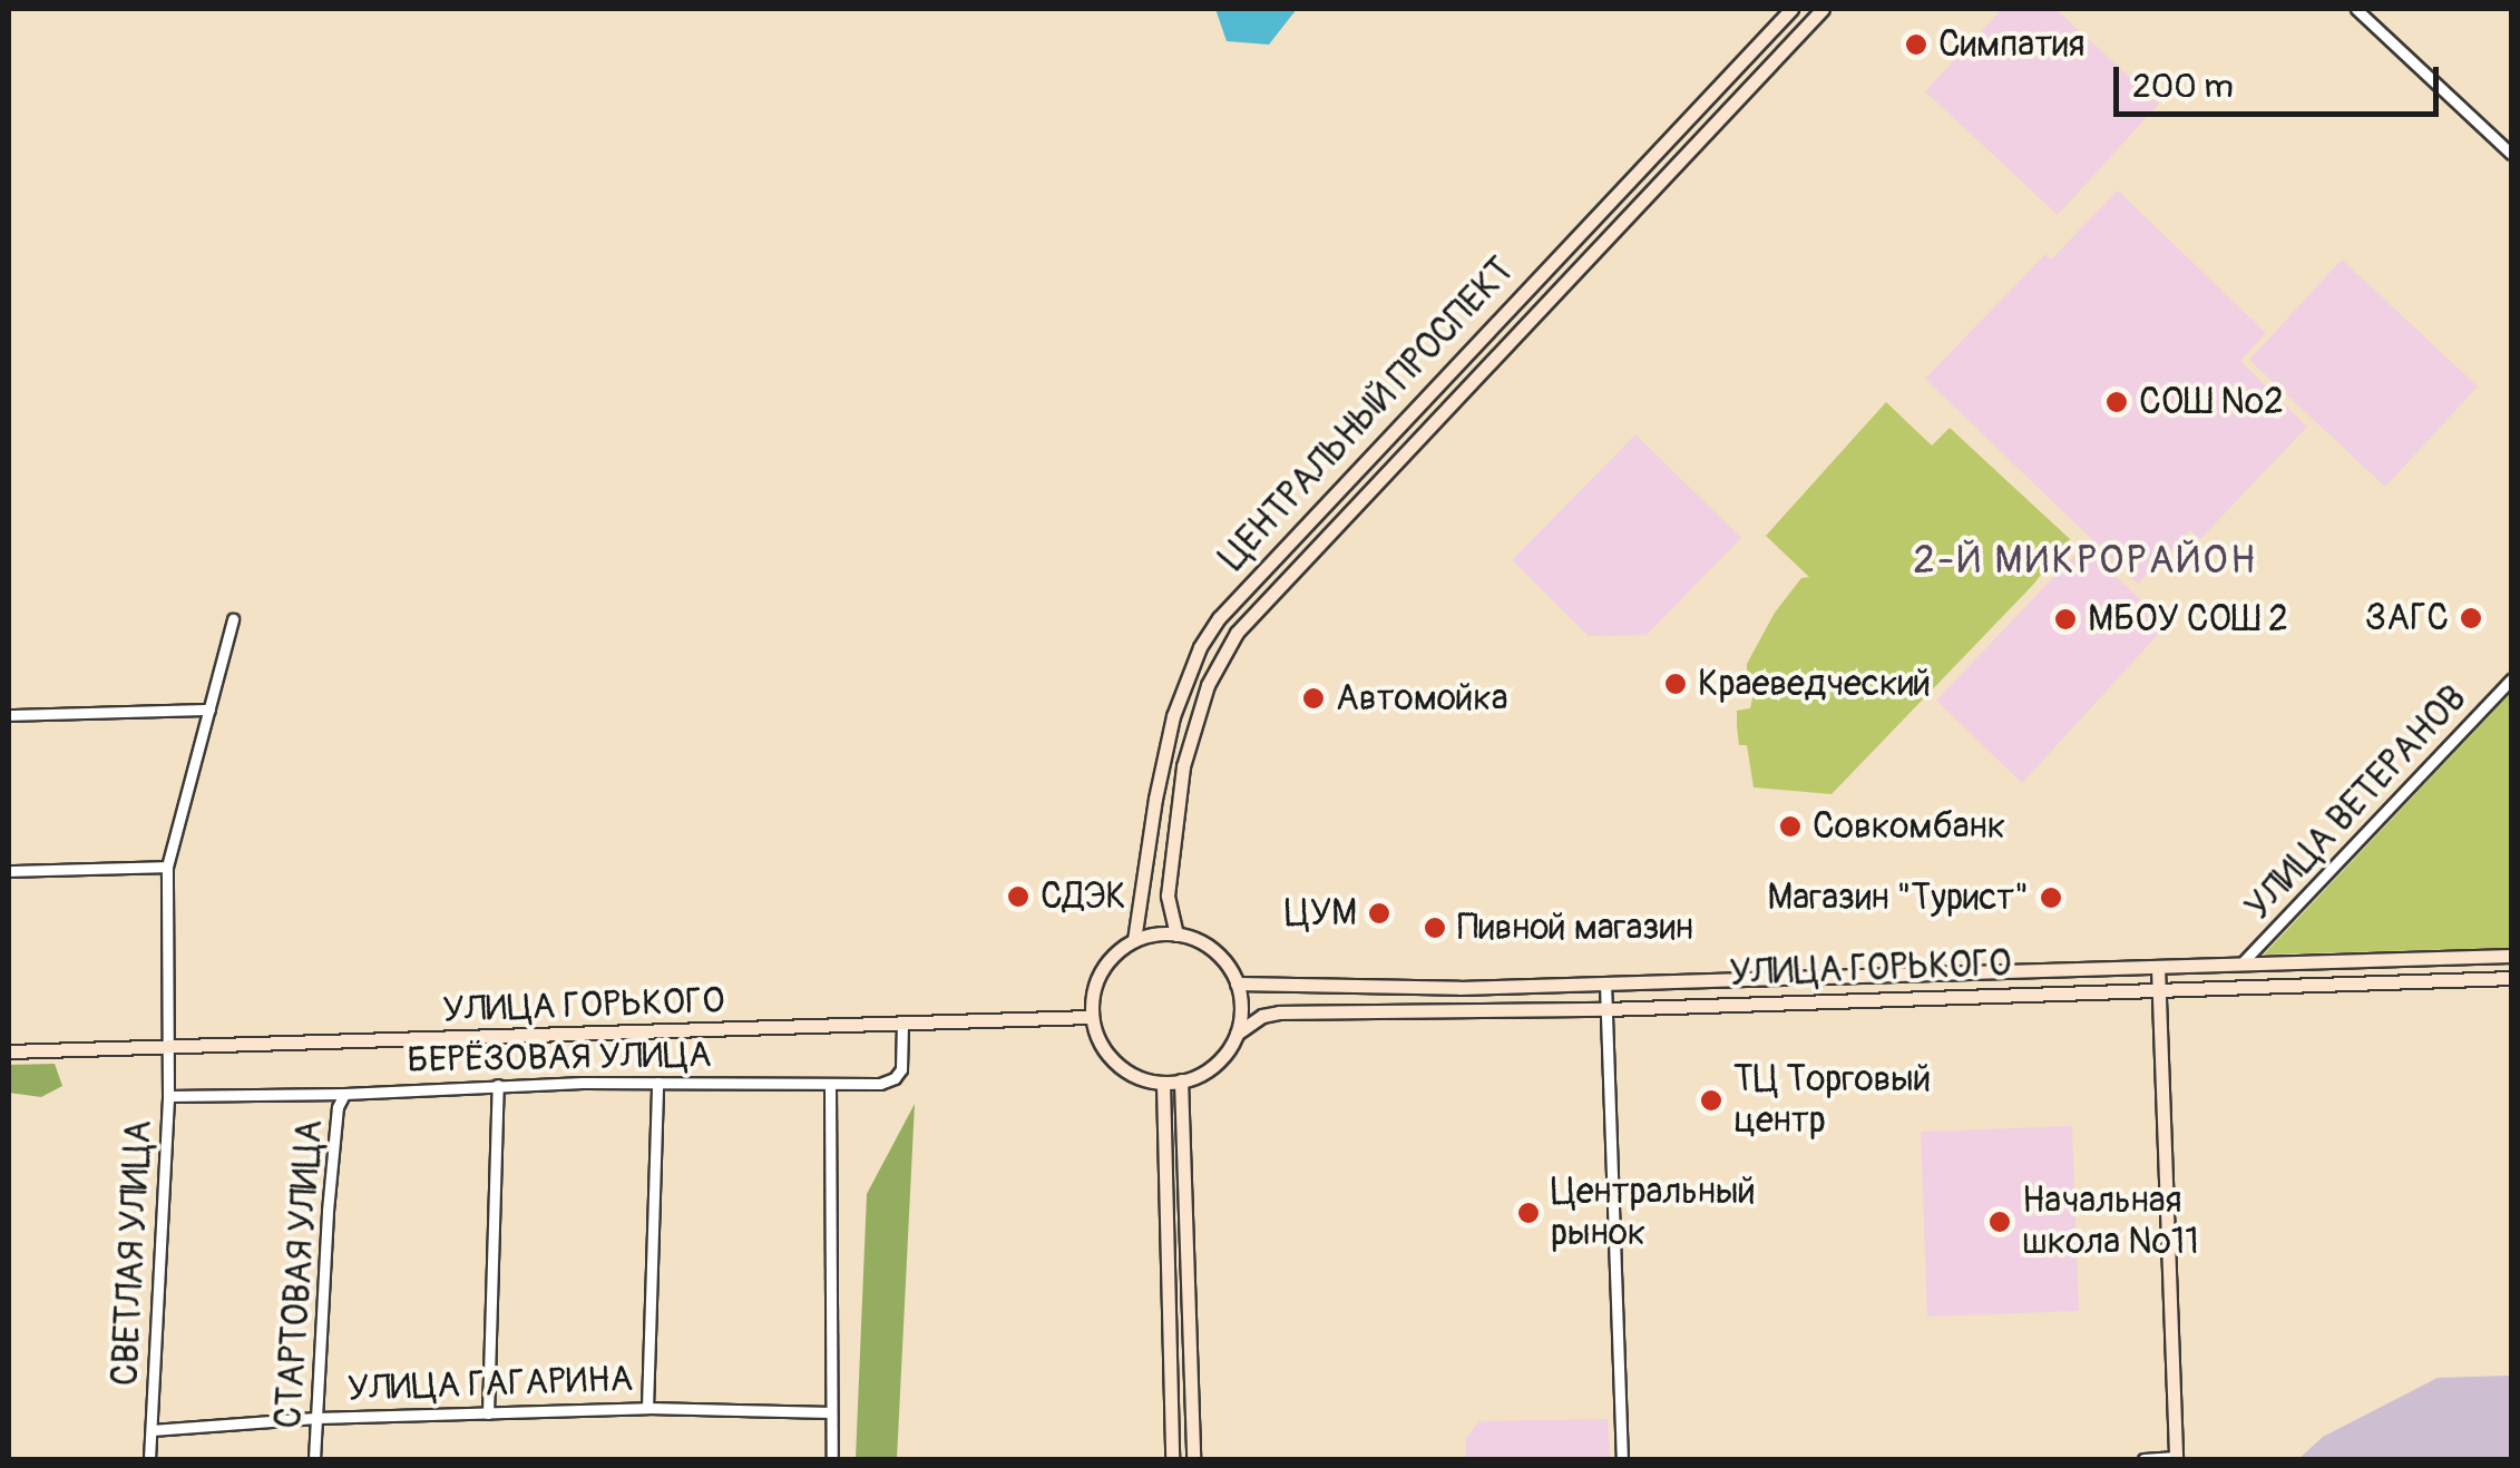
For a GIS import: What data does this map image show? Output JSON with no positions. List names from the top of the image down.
{
  "streets": {
    "main road": ["ЦЕНТРАЛЬНЫЙ ПРОСПЕКТ", "УЛИЦА ГОРЬКОГО"],
    "street": [
      "УЛИЦА ВЕТЕРАНОВ",
      "БЕРЁЗОВАЯ УЛИЦА",
      "СВЕТЛАЯ УЛИЦА",
      "СТАРТОВАЯ УЛИЦА",
      "УЛИЦА ГАГАРИНА"
    ]
  },
  "crossings": [
    ["ЦЕНТРАЛЬНЫЙ ПРОСПЕКТ", "УЛИЦА ГОРЬКОГО"],
    ["УЛИЦА ВЕТЕРАНОВ", "УЛИЦА ГОРЬКОГО"],
    ["УЛИЦА ГОРЬКОГО", "БЕРЁЗОВАЯ УЛИЦА"],
    ["УЛИЦА ГОРЬКОГО", "СВЕТЛАЯ УЛИЦА"],
    ["БЕРЁЗОВАЯ УЛИЦА", "СВЕТЛАЯ УЛИЦА"],
    ["БЕРЁЗОВАЯ УЛИЦА", "СТАРТОВАЯ УЛИЦА"],
    ["СВЕТЛАЯ УЛИЦА", "УЛИЦА ГАГАРИНА"],
    ["СТАРТОВАЯ УЛИЦА", "УЛИЦА ГАГАРИНА"]
  ],
  "districts": ["2-Й МИКРОРАЙОН"],
  "places": [
    "Симпатия",
    "СОШ №2",
    "ЗАГС",
    "МБОУ СОШ 2",
    "Краеведческий",
    "Автомойка",
    "Совкомбанк",
    "СДЭК",
    "Магазин \"Турист\"",
    "ЦУМ",
    "Пивной магазин",
    "ТЦ Торговый центр",
    "Центральный рынок",
    "Начальная школа №11"
  ],
  "scale_bar": "200 m"
}
